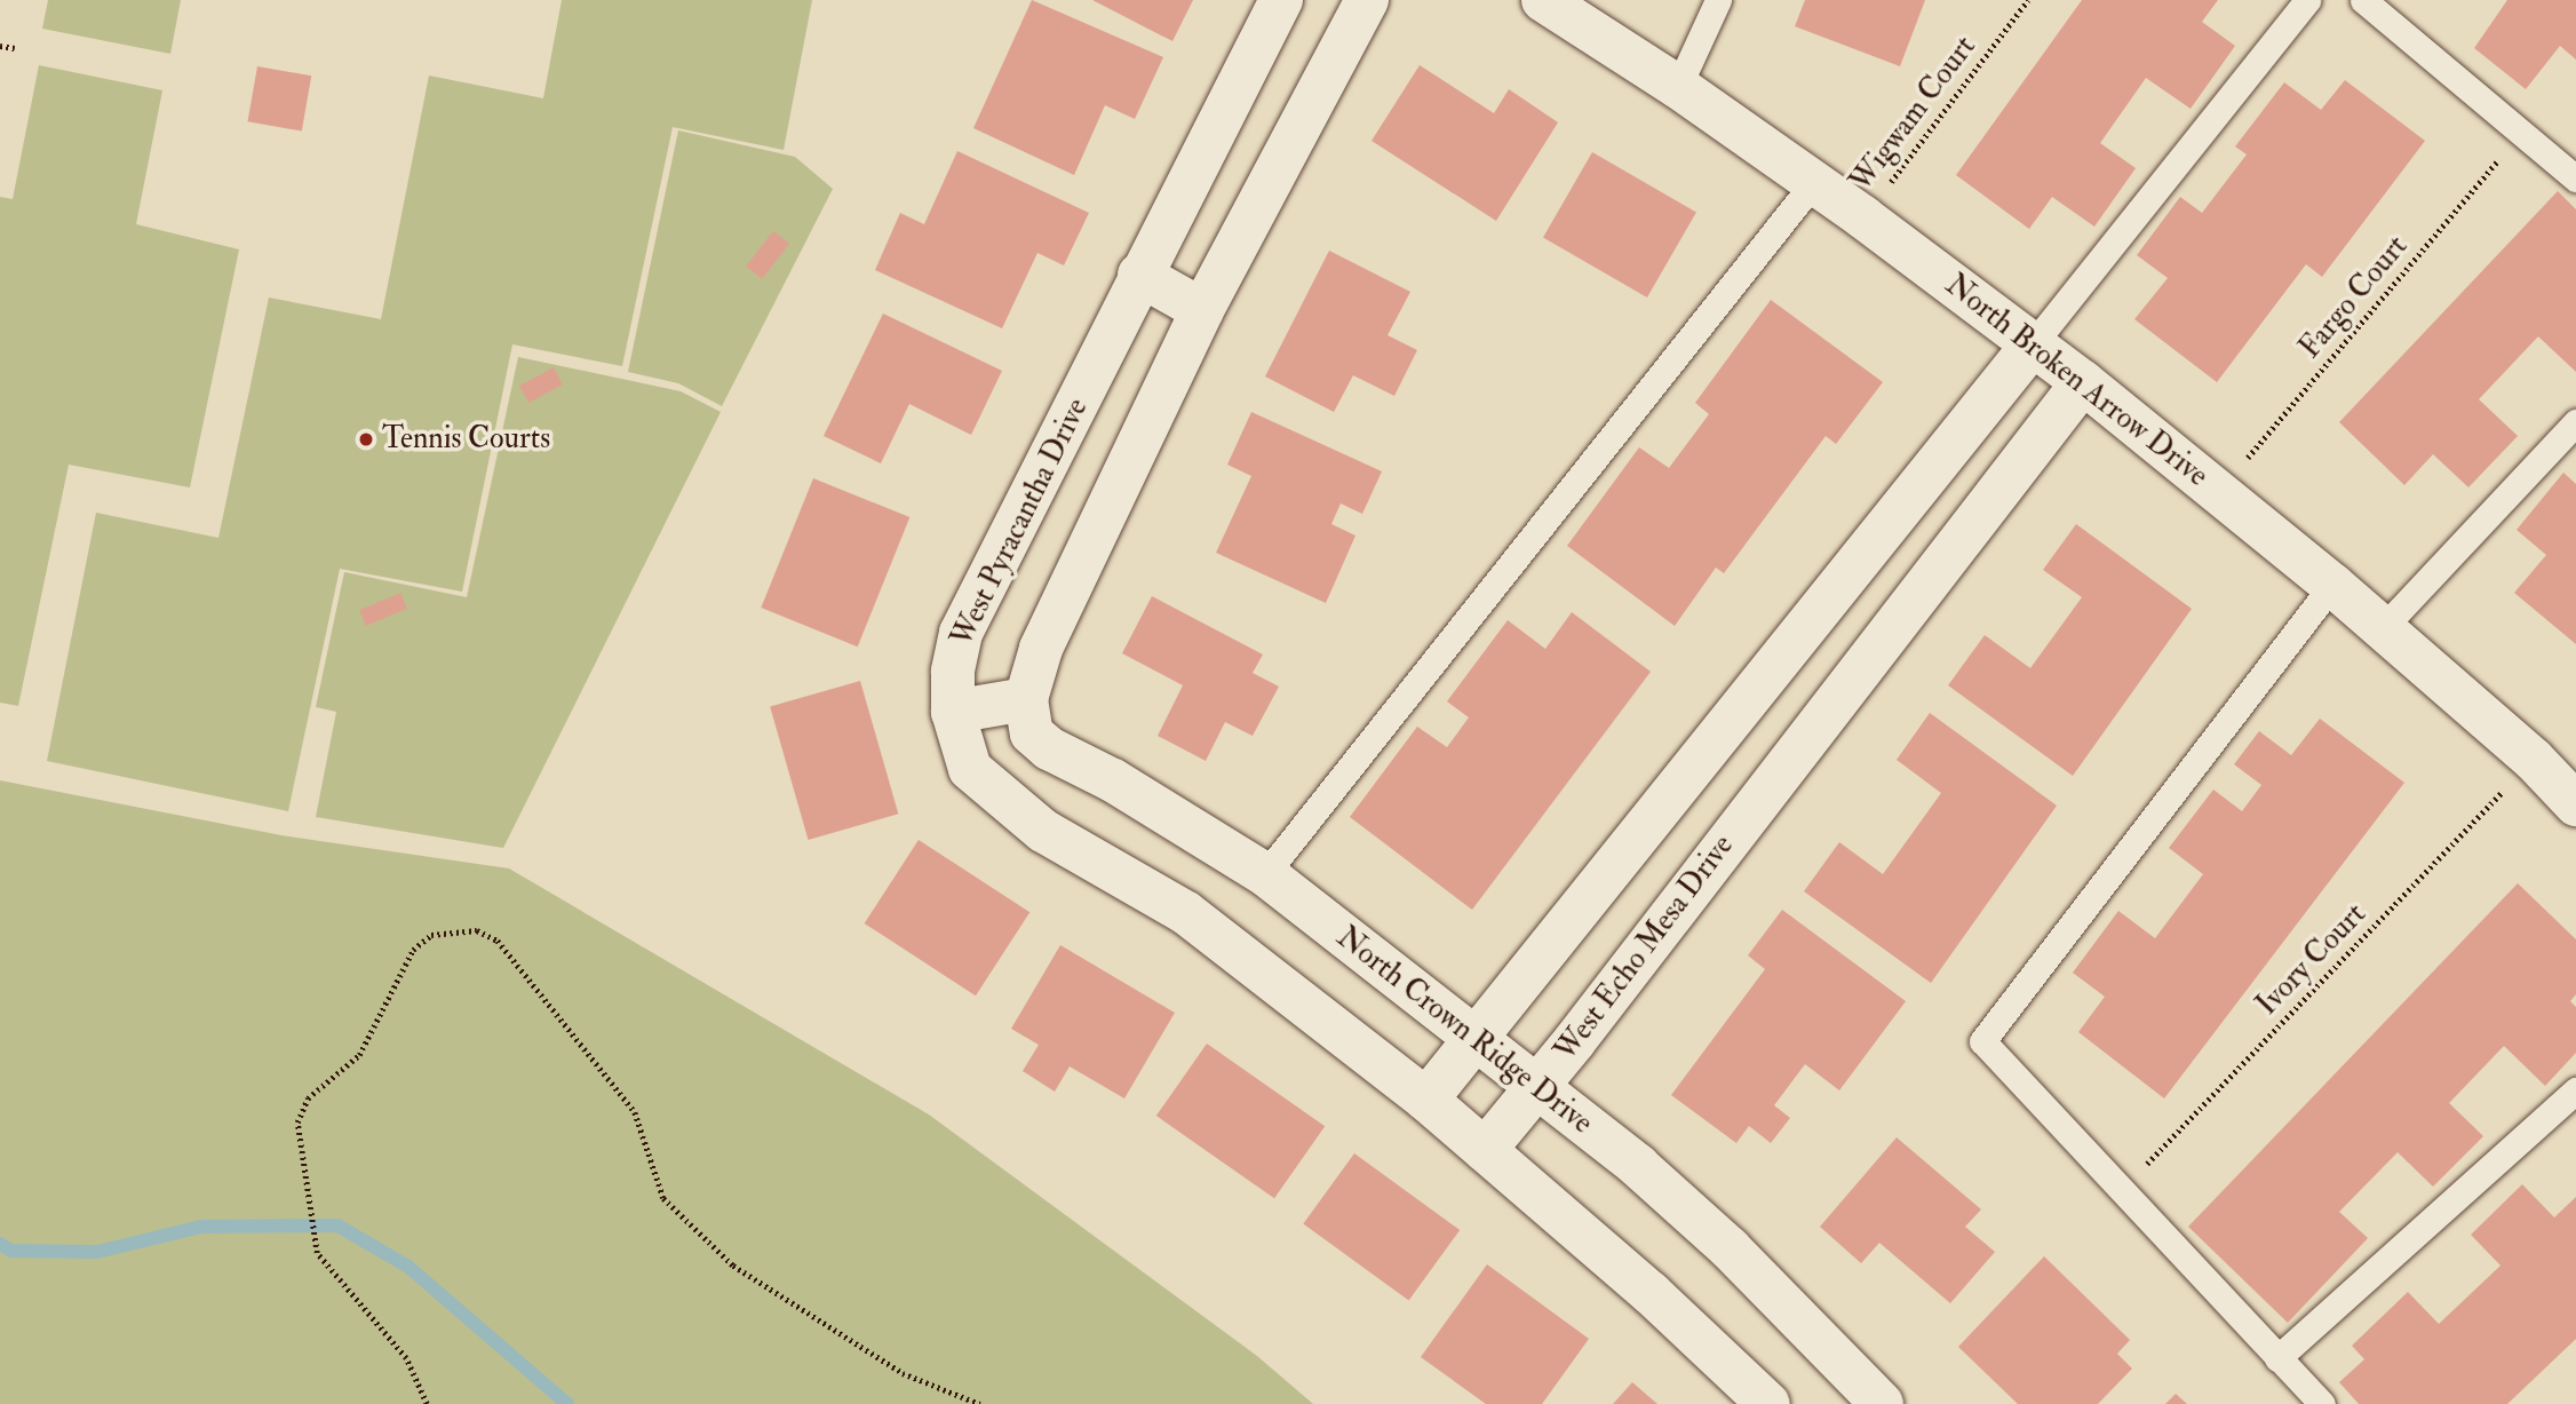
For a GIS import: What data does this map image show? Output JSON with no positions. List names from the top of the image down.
{
  "streets": {
    "street": [
      "North Broken Arrow Drive",
      "West Pyracantha Drive",
      "West Echo Mesa Drive",
      "North Crown Ridge Drive"
    ],
    "path": ["Wigwam Court", "Fargo Court", "Ivory Court"]
  },
  "crossings": [
    ["Wigwam Court", "North Broken Arrow Drive"],
    ["Fargo Court", "North Broken Arrow Drive"],
    ["North Broken Arrow Drive", "West Echo Mesa Drive"],
    ["North Broken Arrow Drive", "Ivory Court"],
    ["West Echo Mesa Drive", "North Crown Ridge Drive"]
  ],
  "places": ["Tennis Courts"]
}
